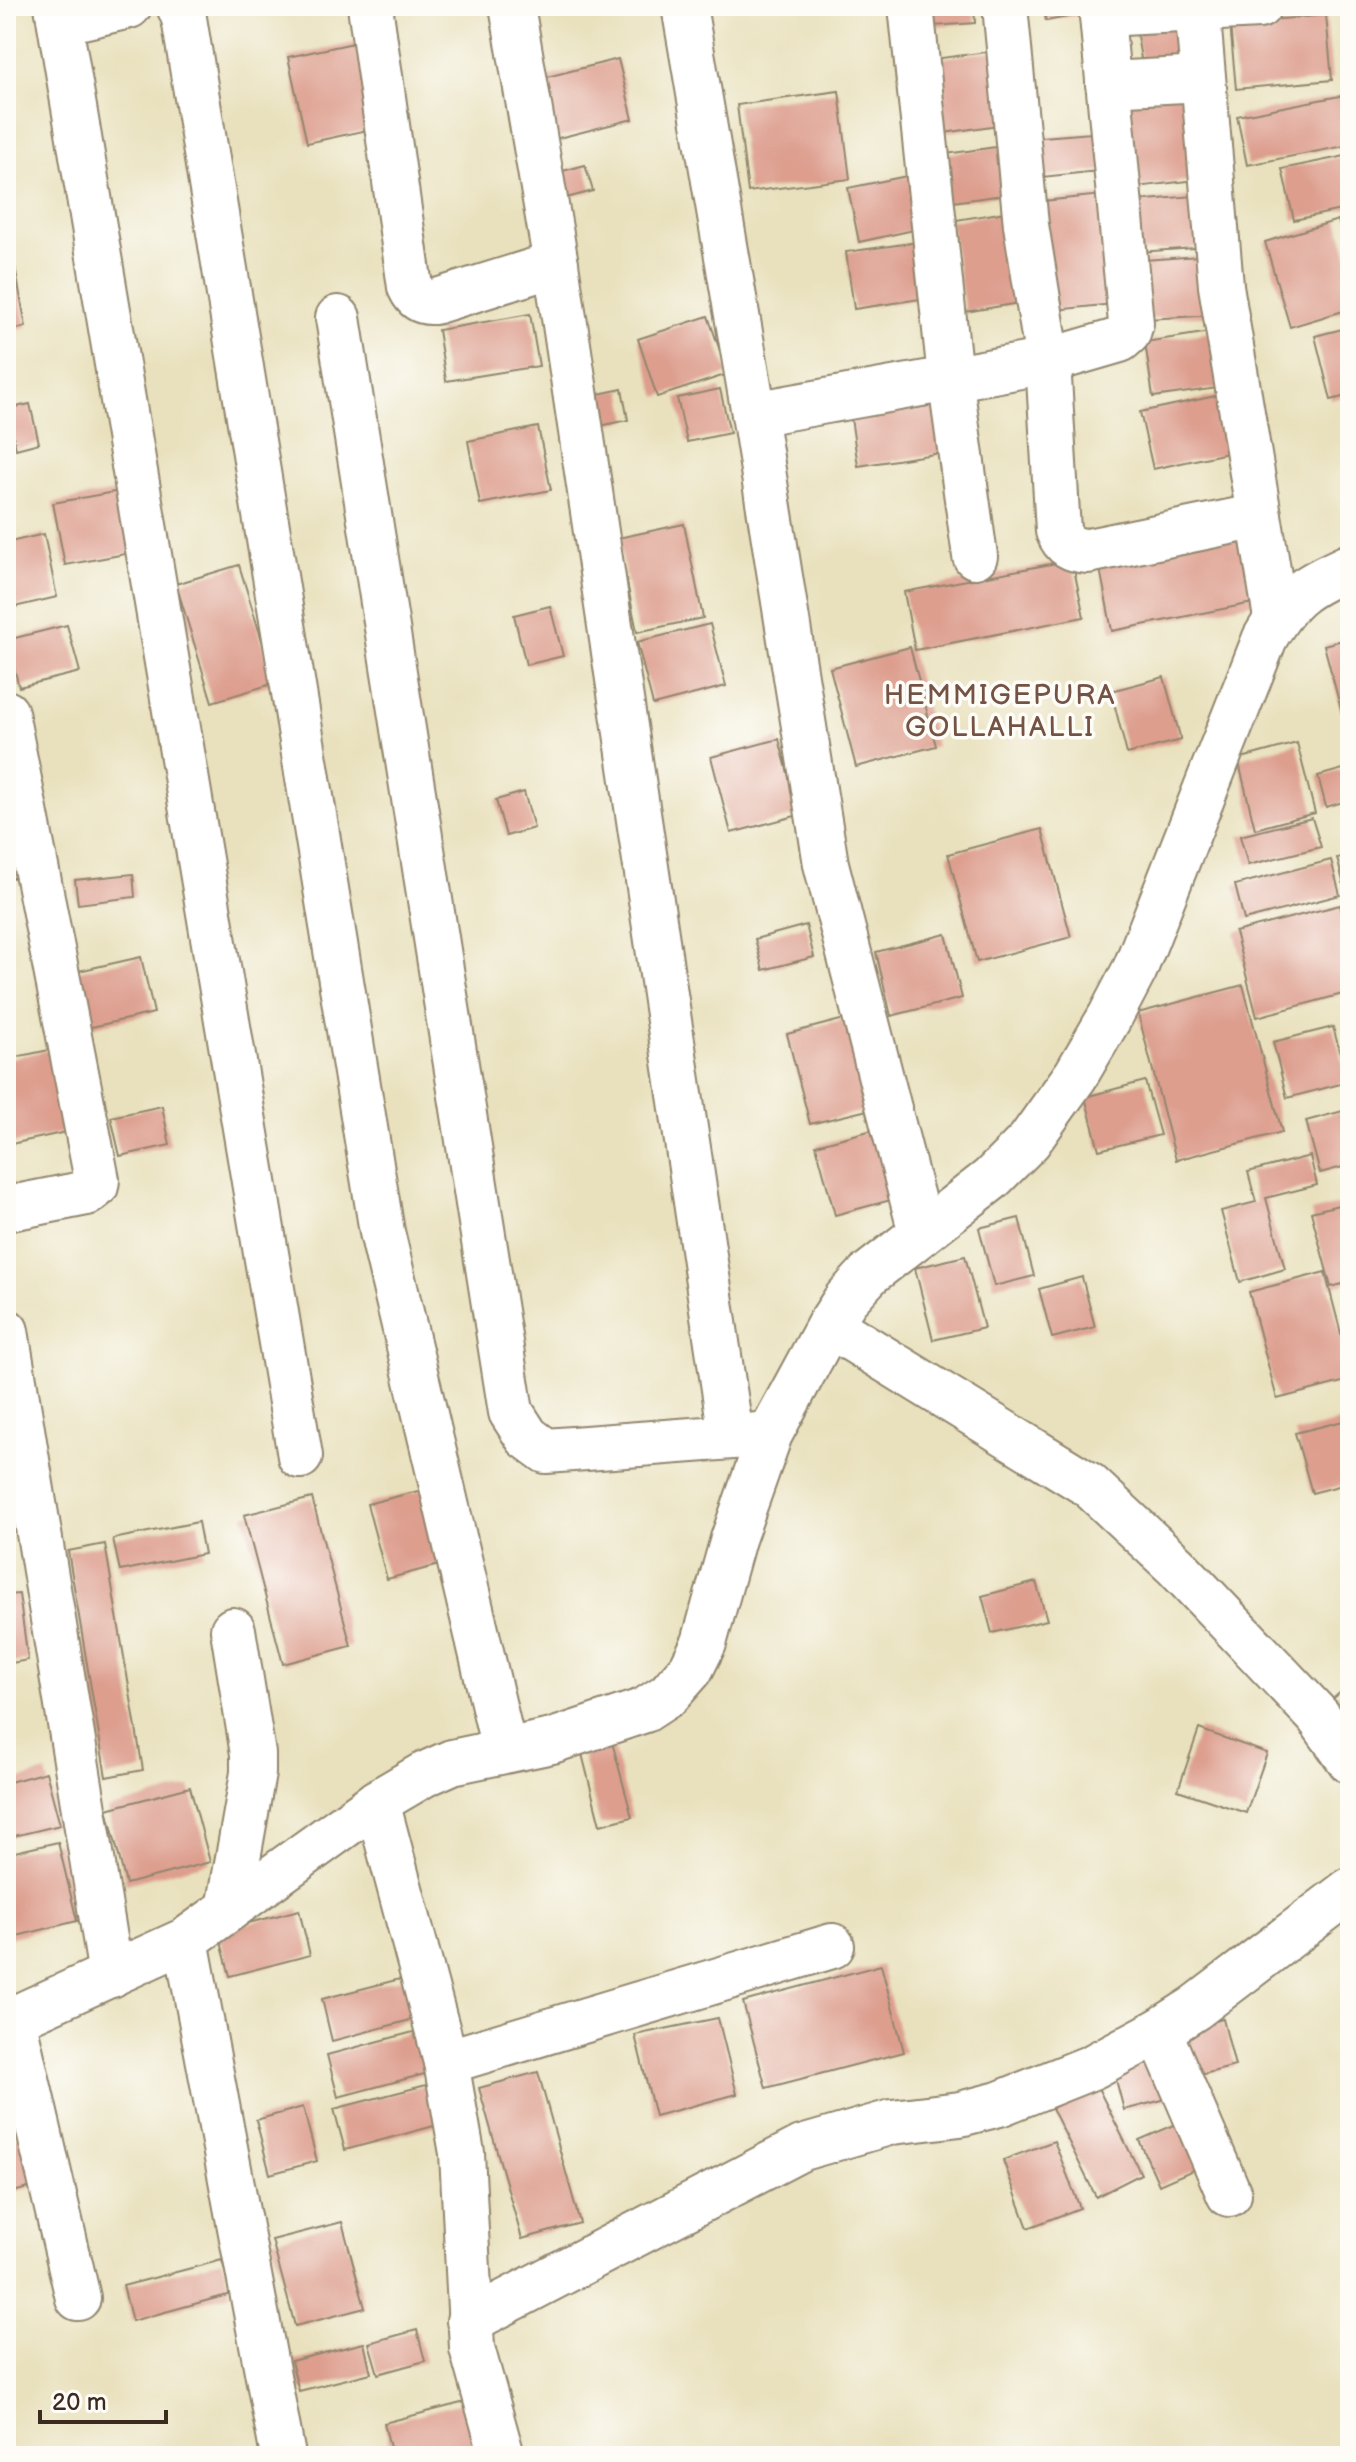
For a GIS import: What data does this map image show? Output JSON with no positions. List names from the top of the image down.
{
  "districts": ["HEMMIGEPURA GOLLAHALLI"],
  "scale_bar": "20 m"
}
